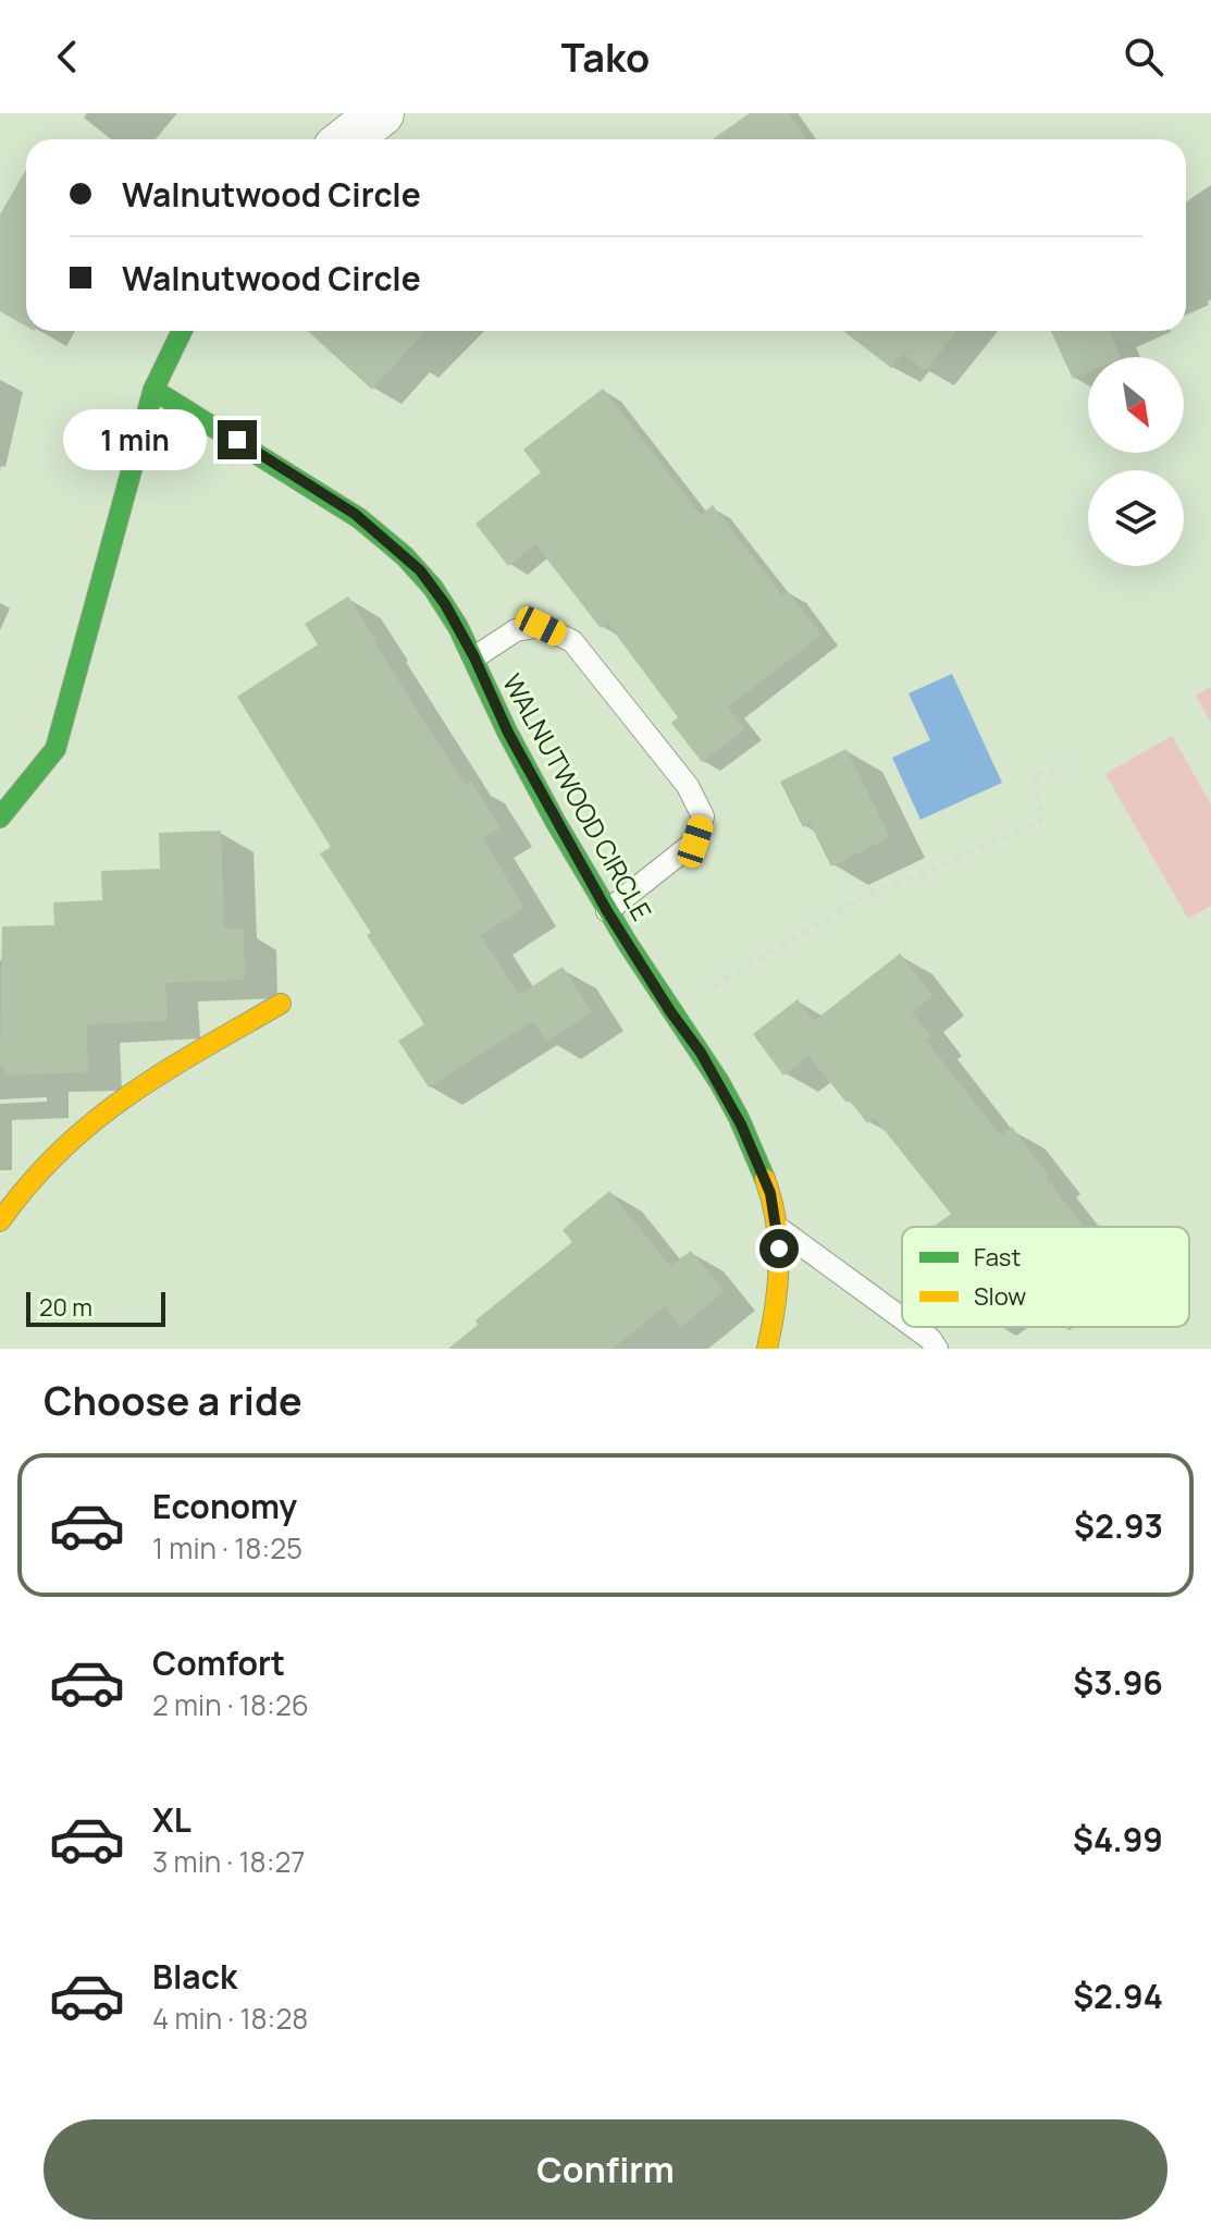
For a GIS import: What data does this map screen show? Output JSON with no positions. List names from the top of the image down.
{
  "streets": {
    "street": ["WALNUTWOOD CIRCLE"]
  },
  "legend": ["Fast", "Slow"],
  "scale_bar": "20 m",
  "north": "bottom right",
  "page": {
    "header": "Tako",
    "banner": ["Walnutwood Circle", "Walnutwood Circle"],
    "bubble": "1 min",
    "scale": "20 m",
    "heading": "Choose a ride",
    "list": [
      {
        "name": "Economy",
        "note": "1 min · 18:25",
        "value": "$2.93"
      },
      {
        "name": "Comfort",
        "note": "2 min · 18:26",
        "value": "$3.96"
      },
      {
        "name": "XL",
        "note": "3 min · 18:27",
        "value": "$4.99"
      },
      {
        "name": "Black",
        "note": "4 min · 18:28",
        "value": "$2.94"
      }
    ],
    "buttons": "Confirm"
  }
}
